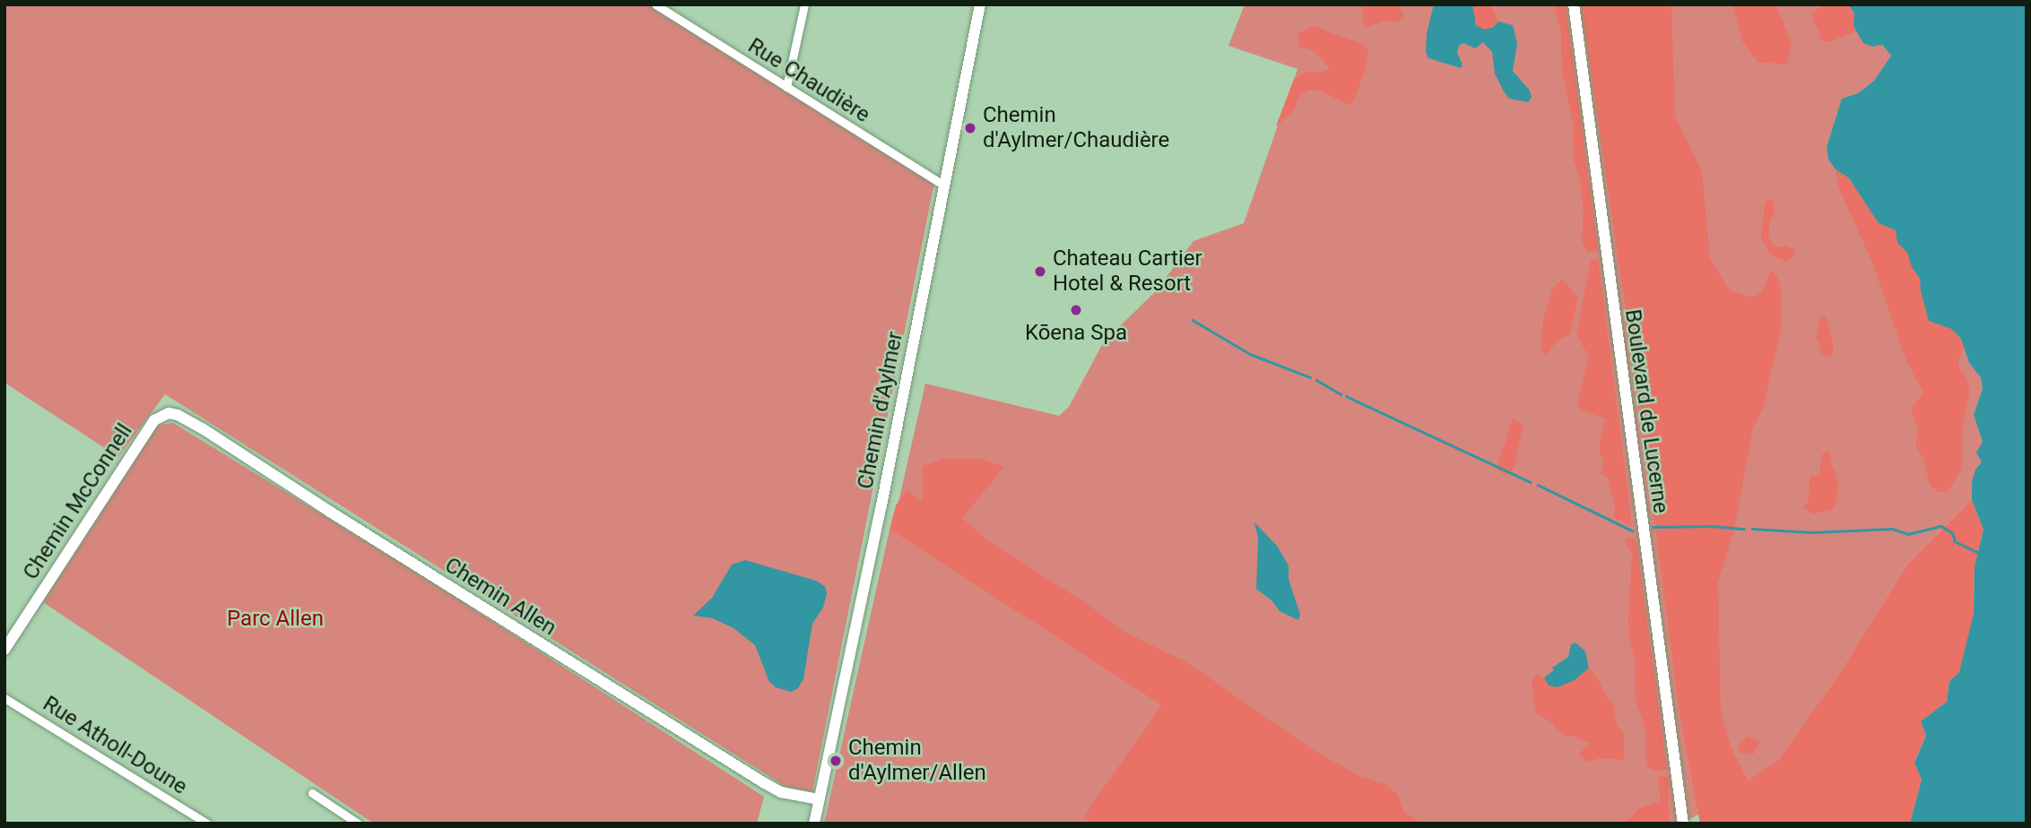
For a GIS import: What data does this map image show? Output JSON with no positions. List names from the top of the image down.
{
  "streets": {
    "main road": [
      "Chemin d'Aylmer",
      "Boulevard de Lucerne",
      "Chemin McConnell",
      "Chemin Allen"
    ],
    "street": ["Rue Chaudière", "Rue Atholl-Doune"]
  },
  "crossings": [
    ["Rue Chaudière", "Chemin d'Aylmer"],
    ["Chemin d'Aylmer", "Chemin Allen"],
    ["Chemin McConnell", "Chemin Allen"]
  ],
  "parks": ["Parc Allen"],
  "places": [
    "Chemin d'Aylmer/Chaudière",
    "Chateau Cartier Hotel & Resort",
    "Kōena Spa",
    "Chemin d'Aylmer/Allen"
  ]
}
